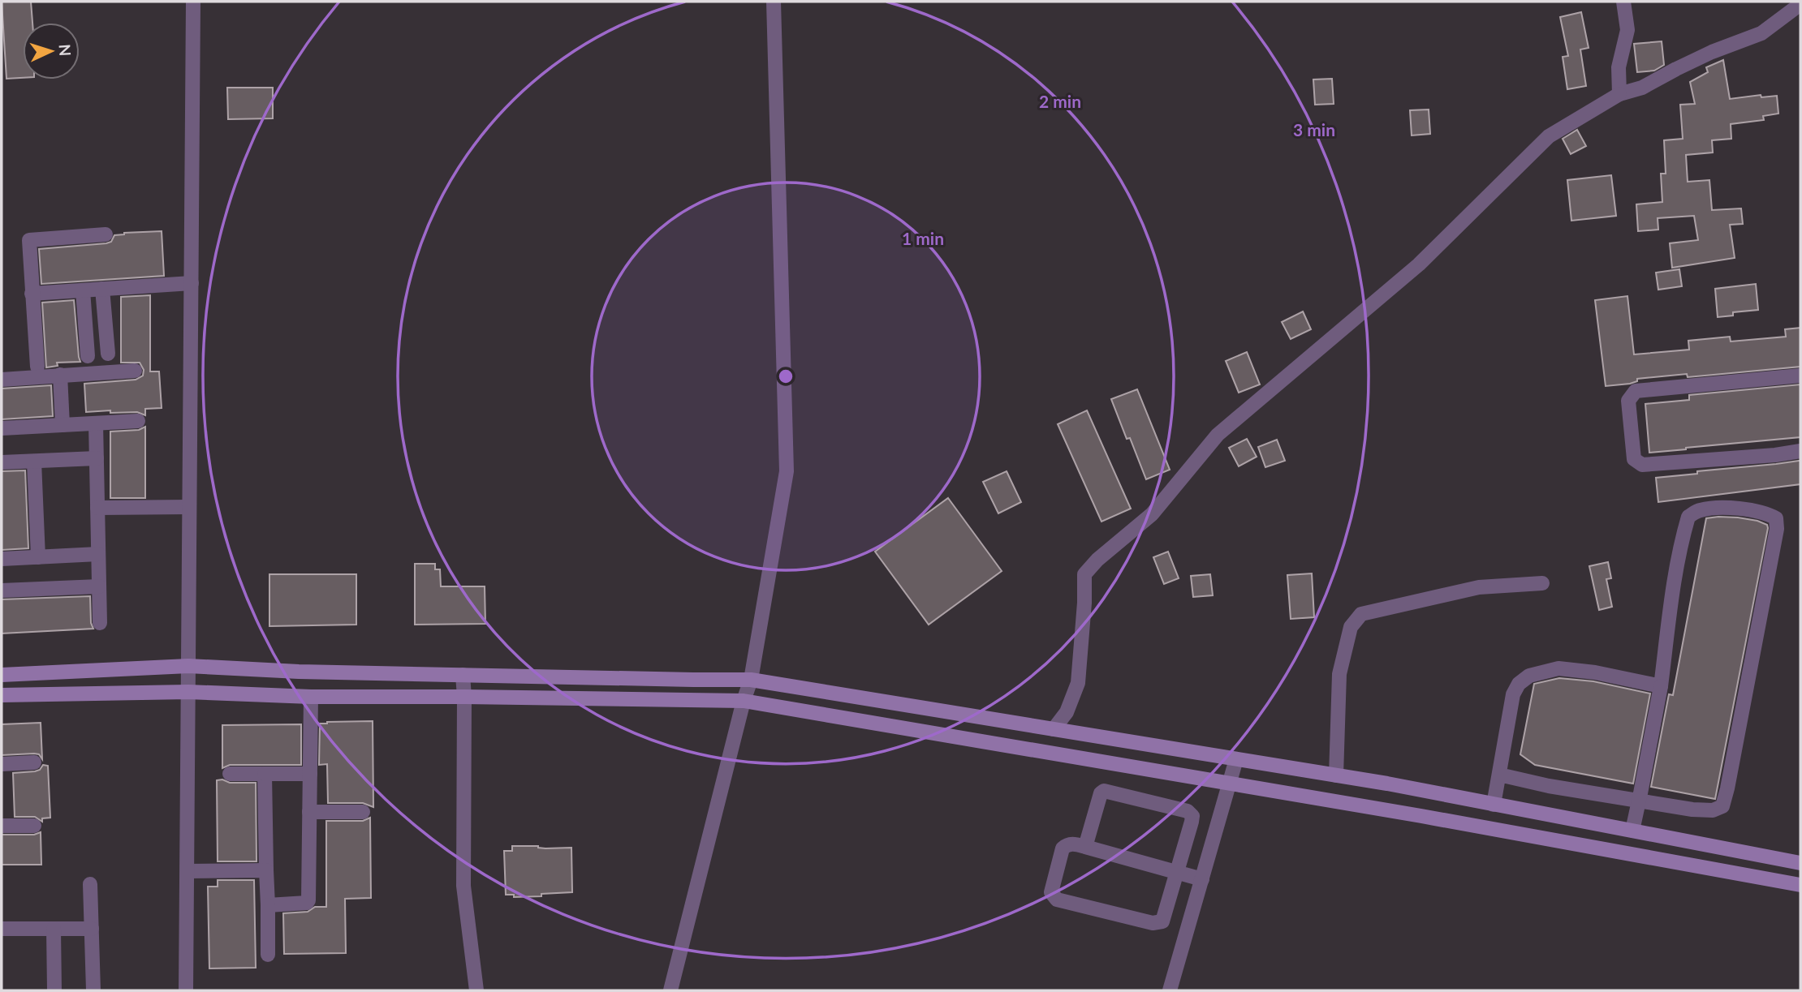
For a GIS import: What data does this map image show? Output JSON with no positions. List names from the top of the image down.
{
  "north": "right",
  "rings": ["2 min", "3 min", "1 min"]
}
